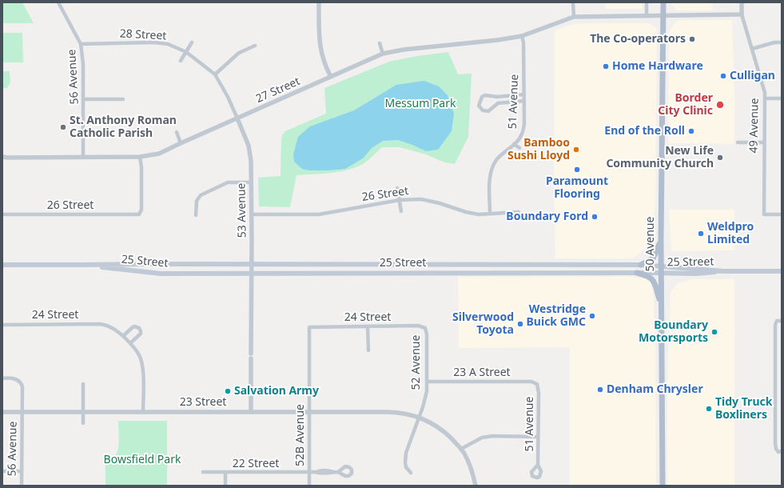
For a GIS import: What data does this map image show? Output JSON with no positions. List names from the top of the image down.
{
  "streets": {
    "main road": ["50 Avenue", "25 Street"],
    "street": [
      "28 Street",
      "56 Avenue",
      "27 Street",
      "51 Avenue",
      "49 Avenue",
      "26 Street",
      "53 Avenue",
      "24 Street",
      "52 Avenue",
      "23 A Street",
      "23 Street",
      "52B Avenue",
      "22 Street"
    ]
  },
  "crossings": [
    ["28 Street", "56 Avenue"],
    ["28 Street", "53 Avenue"],
    ["56 Avenue", "27 Street"],
    ["56 Avenue", "23 Street"],
    ["27 Street", "51 Avenue"],
    ["27 Street", "49 Avenue"],
    ["27 Street", "26 Street"],
    ["27 Street", "53 Avenue"],
    ["27 Street", "50 Avenue"],
    ["51 Avenue", "26 Street"],
    ["51 Avenue", "23 A Street"],
    ["26 Street", "53 Avenue"],
    ["53 Avenue", "25 Street"],
    ["53 Avenue", "23 Street"],
    ["50 Avenue", "25 Street"],
    ["24 Street", "52 Avenue"],
    ["24 Street", "52B Avenue"],
    ["52 Avenue", "23 A Street"],
    ["52 Avenue", "23 Street"],
    ["23 Street", "52B Avenue"],
    ["52B Avenue", "22 Street"]
  ],
  "parks": ["Messum Park", "Bowsfield Park"],
  "places": [
    "The Co-operators",
    "Home Hardware",
    "Culligan",
    "Border City Clinic",
    "St. Anthony Roman Catholic Parish",
    "End of the Roll",
    "Bamboo Sushi Lloyd",
    "New Life Community Church",
    "Paramount Flooring",
    "Boundary Ford",
    "Weldpro Limited",
    "Westridge Buick GMC",
    "Silverwood Toyota",
    "Boundary Motorsports",
    "Denham Chrysler",
    "Salvation Army",
    "Tidy Truck Boxliners"
  ]
}
